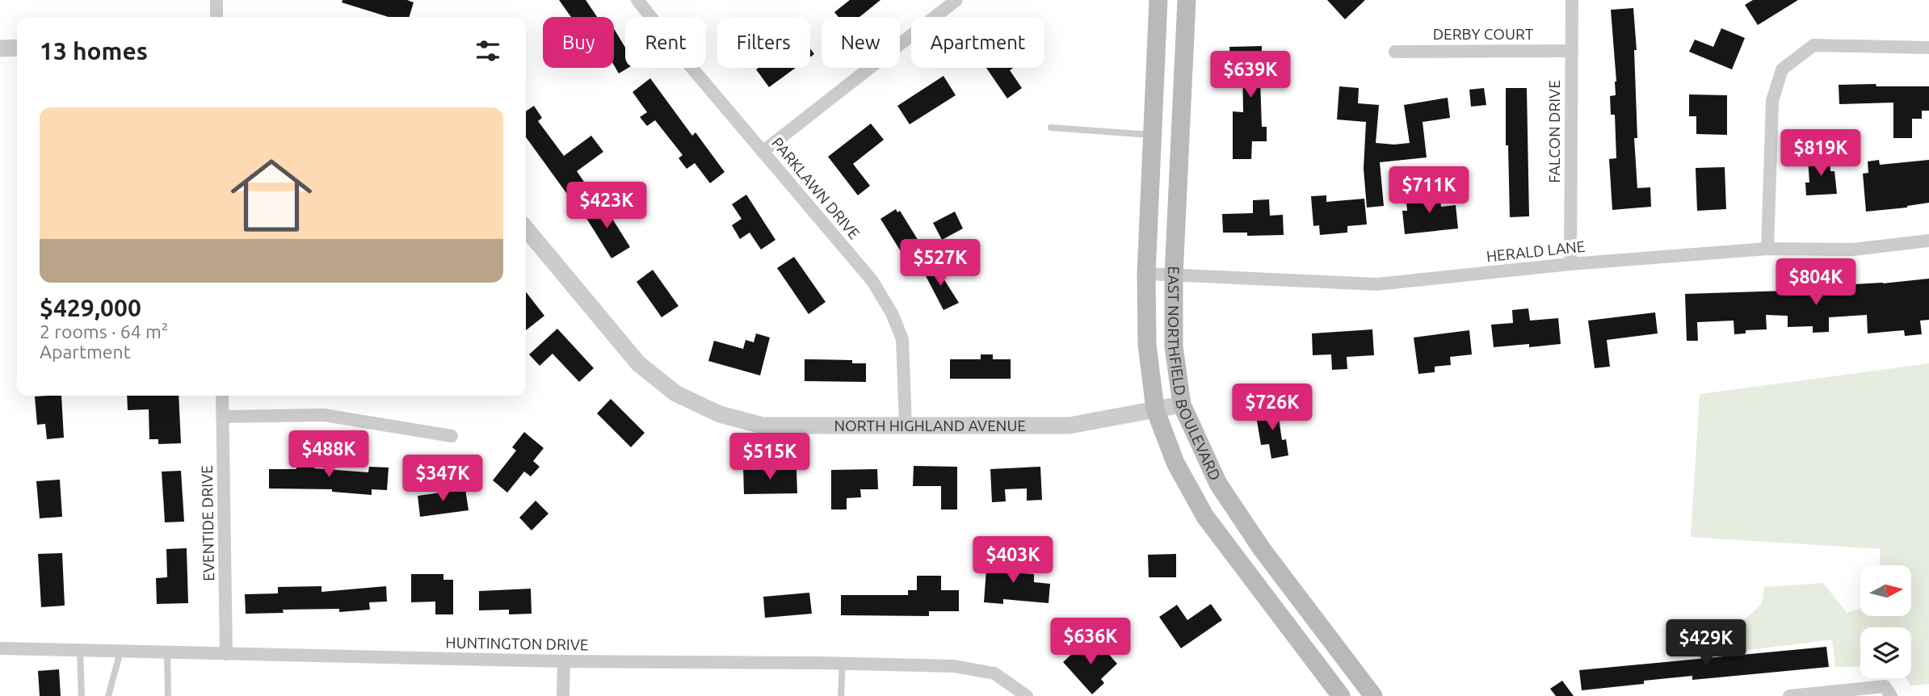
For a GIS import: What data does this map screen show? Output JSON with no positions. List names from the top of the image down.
{
  "streets": {
    "main road": ["EAST NORTHFIELD BOULEVARD"],
    "street": [
      "DERBY COURT",
      "FALCON DRIVE",
      "PARKLAWN DRIVE",
      "HERALD LANE",
      "NORTH HIGHLAND AVENUE",
      "EVENTIDE DRIVE",
      "HUNTINGTON DRIVE"
    ]
  },
  "crossings": [
    ["DERBY COURT", "FALCON DRIVE"],
    ["FALCON DRIVE", "HERALD LANE"],
    ["PARKLAWN DRIVE", "NORTH HIGHLAND AVENUE"],
    ["HERALD LANE", "EAST NORTHFIELD BOULEVARD"],
    ["EAST NORTHFIELD BOULEVARD", "NORTH HIGHLAND AVENUE"],
    ["EVENTIDE DRIVE", "HUNTINGTON DRIVE"]
  ],
  "north": "right",
  "page": {
    "chip": [
      "Buy",
      "Rent",
      "Filters",
      "New",
      "Apartment"
    ],
    "heading": "13 homes",
    "price": [
      "$639K",
      "$819K",
      "$711K",
      "$423K",
      "$527K",
      "$804K",
      "$726K",
      "$488K",
      "$515K",
      "$347K",
      "$403K",
      "$636K",
      "$429K"
    ],
    "list": [
      {
        "name": "$429,000",
        "note": "2 rooms · 64 m² · Apartment"
      }
    ]
  }
}
